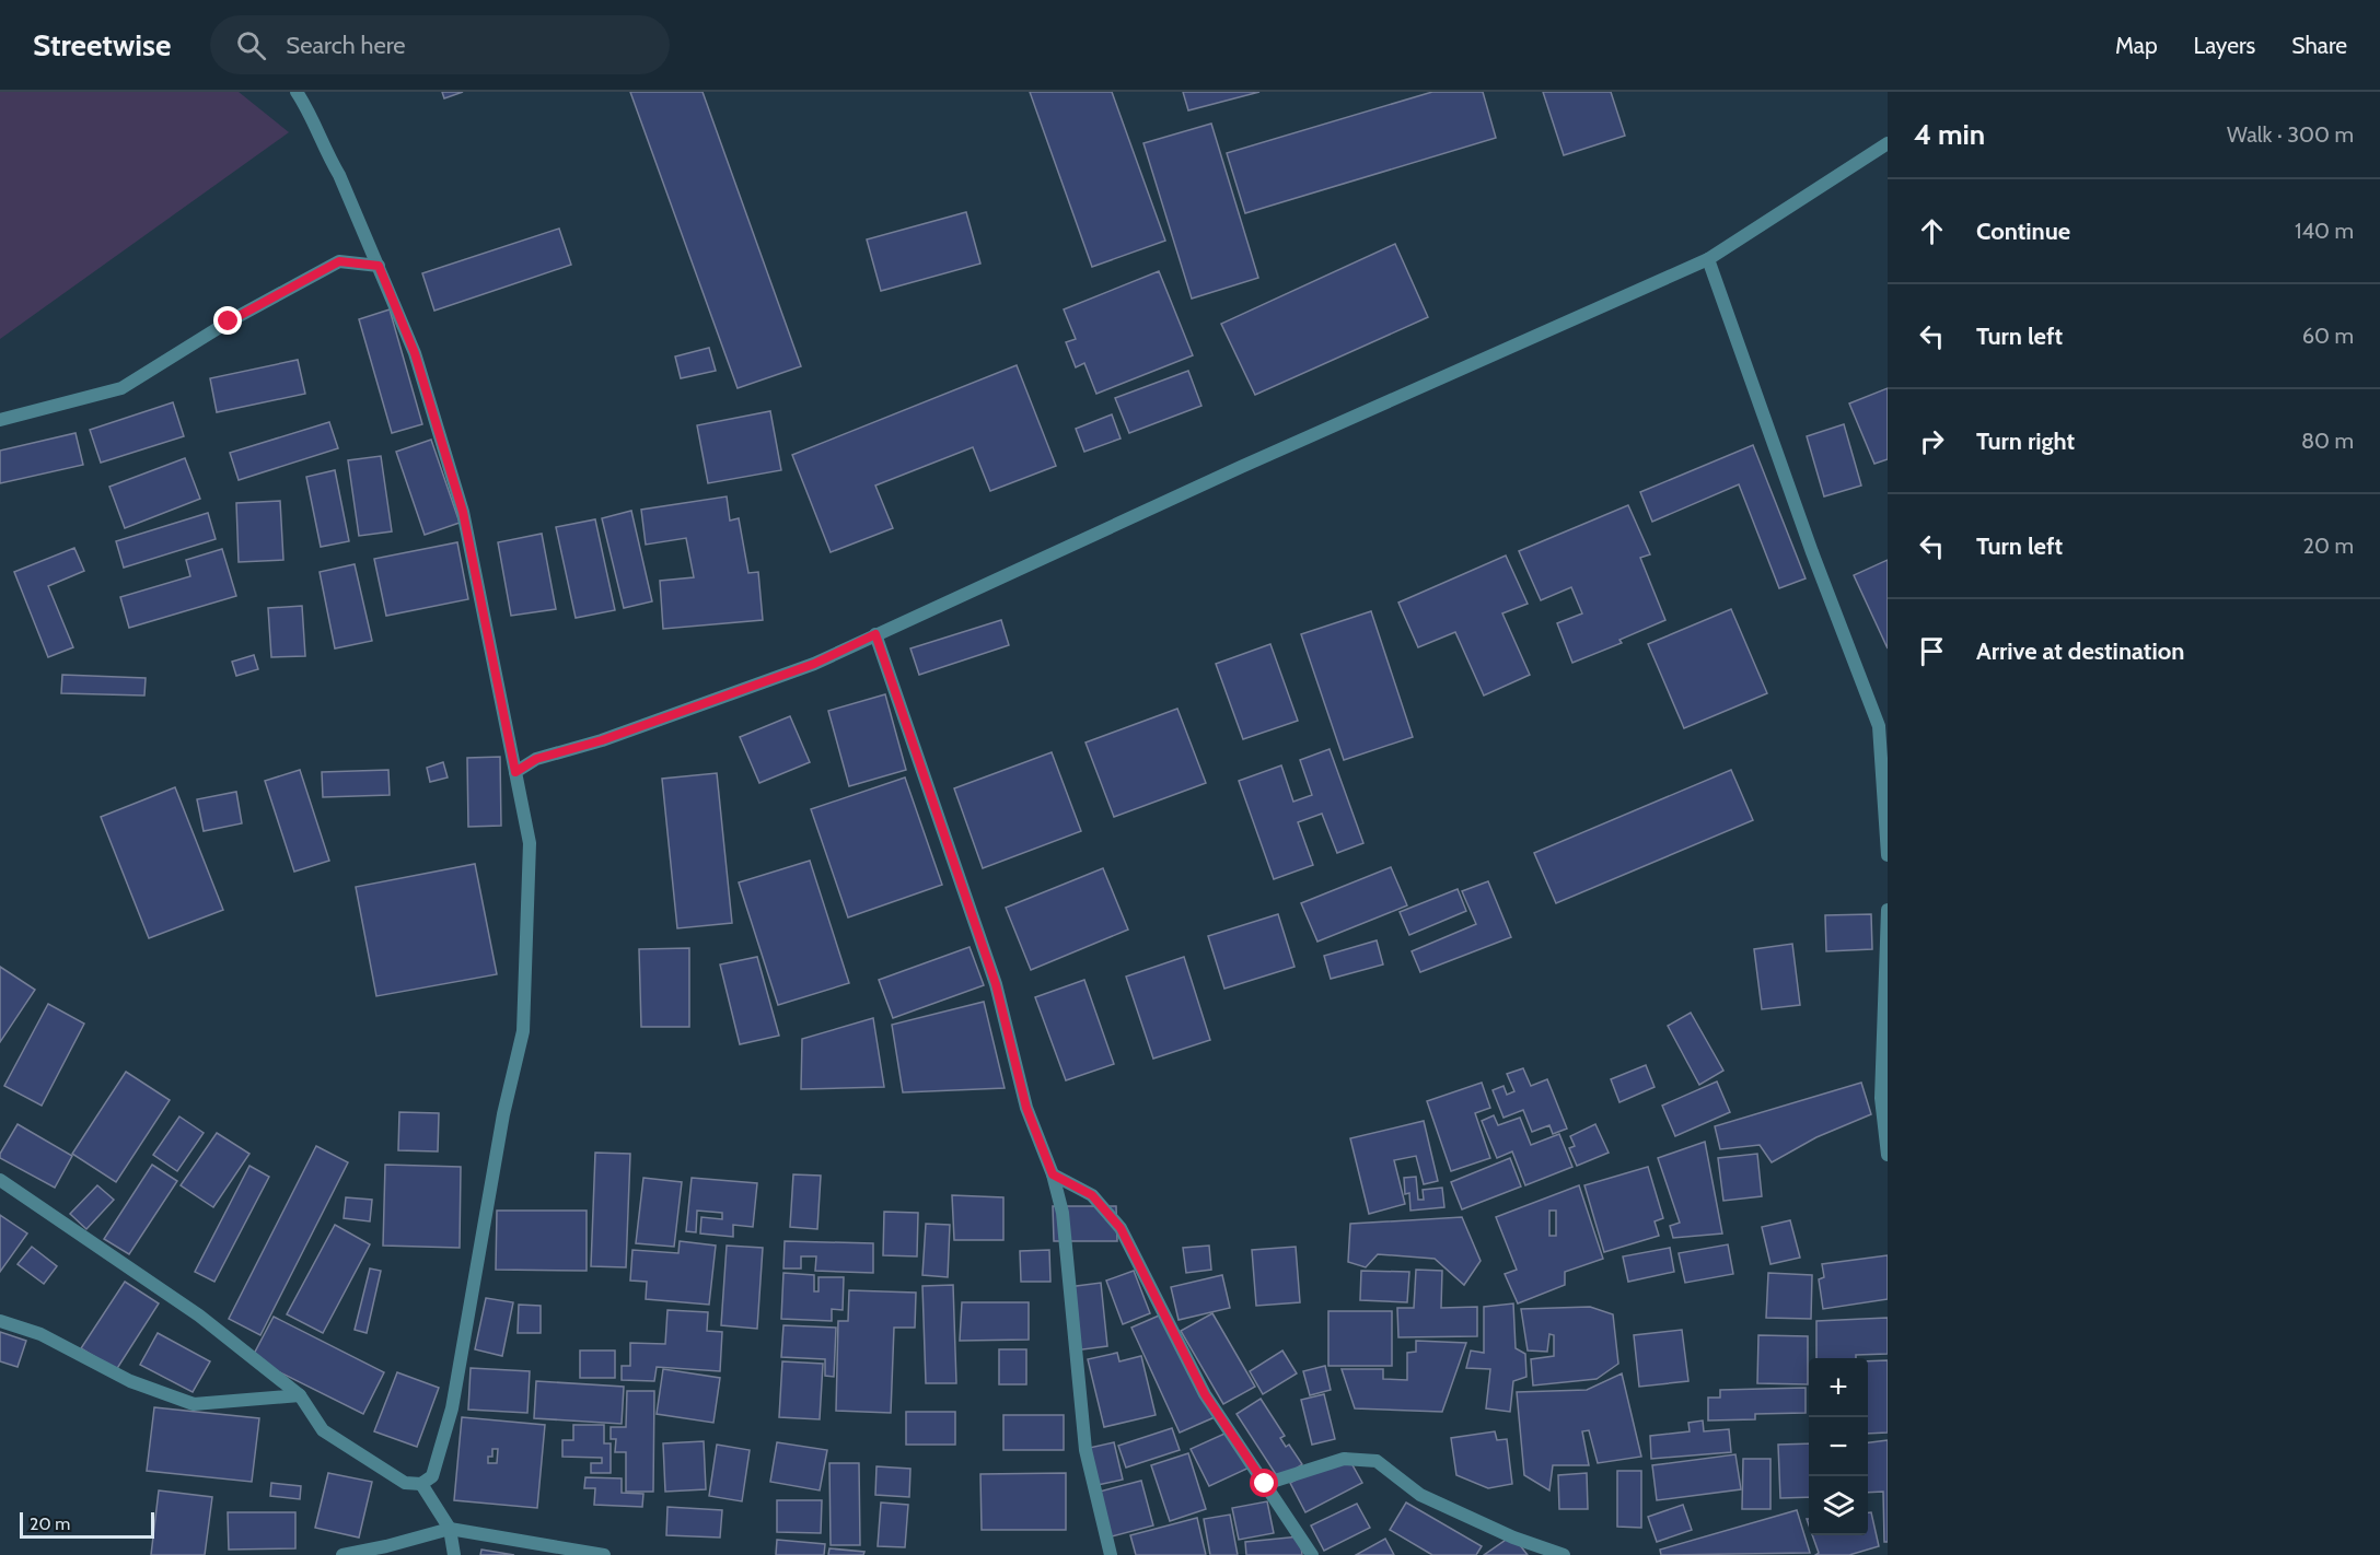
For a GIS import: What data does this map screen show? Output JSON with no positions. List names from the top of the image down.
{
  "scale_bar": "20 m",
  "page": {
    "header": "Streetwise",
    "search": "Search here",
    "nav": ["Map", "Layers", "Share"],
    "heading": ["4 min", "Walk · 300 m"],
    "list": [
      ["Continue", "140 m"],
      ["Turn left", "60 m"],
      ["Turn right", "80 m"],
      ["Turn left", "20 m"],
      "Arrive at destination"
    ],
    "map_buttons": ["+", "−"],
    "scale": "20 m"
  }
}
